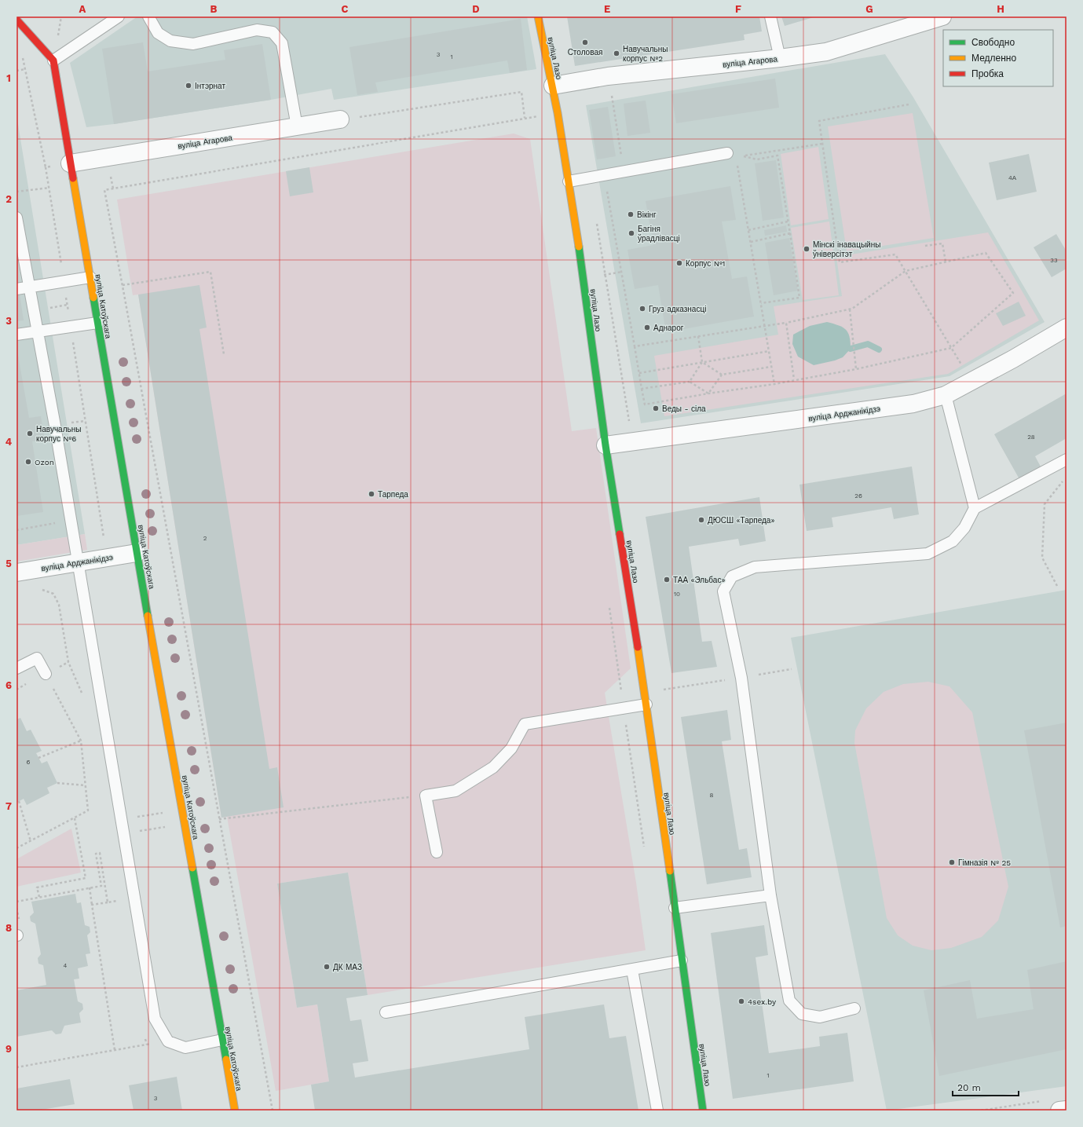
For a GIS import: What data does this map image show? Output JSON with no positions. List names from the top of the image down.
{
  "streets": {
    "street": [
      "вуліца Лазо",
      "вуліца Агарова",
      "вуліца Катоўскага",
      "вуліца Арджанікідзэ"
    ]
  },
  "crossings": [
    ["вуліца Лазо", "вуліца Агарова"],
    ["вуліца Лазо", "вуліца Арджанікідзэ"],
    ["вуліца Агарова", "вуліца Катоўскага"],
    ["вуліца Катоўскага", "вуліца Арджанікідзэ"]
  ],
  "places": [
    "Столовая",
    "Навучальны корпус №2",
    "Інтэрнат",
    "Вікінг",
    "Багіня ўрадлівасці",
    "Мінскі інавацыйны ўніверсітэт",
    "Корпус №1",
    "Груз адказнасці",
    "Аднарог",
    "Веды - сіла",
    "Навучальны корпус №6",
    "Ozon",
    "Тарпеда",
    "ДЮСШ «Тарпеда»",
    "ТАА «Эльбас»",
    "Гімназія № 25",
    "ДК МАЗ",
    "4sex.by"
  ],
  "house_numbers": [
    "3",
    "1",
    "4А",
    "33",
    "28",
    "26",
    "2",
    "10",
    "6",
    "8",
    "4",
    "1",
    "3"
  ],
  "legend": ["Свободно", "Медленно", "Пробка"],
  "scale_bar": "20 m",
  "grid": {
    "columns": [
      "A",
      "B",
      "C",
      "D",
      "E",
      "F",
      "G",
      "H"
    ],
    "rows": [
      "1",
      "2",
      "3",
      "4",
      "5",
      "6",
      "7",
      "8",
      "9"
    ]
  }
}
